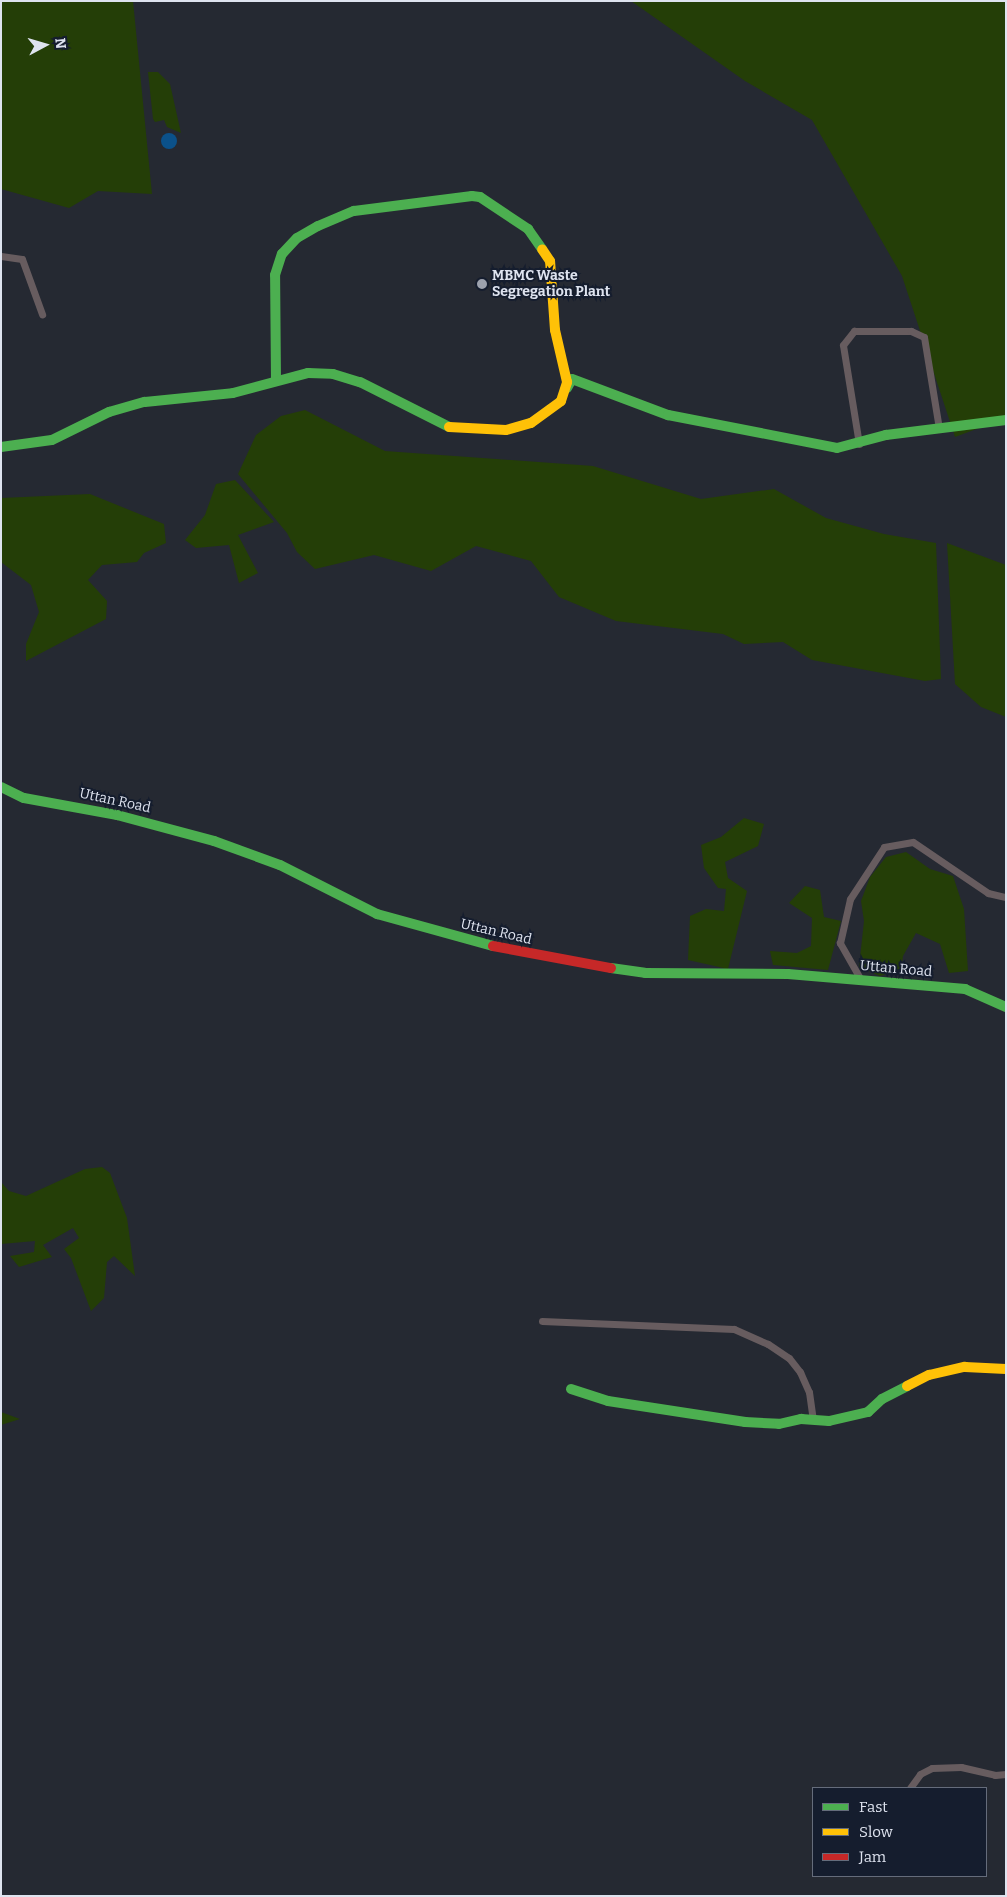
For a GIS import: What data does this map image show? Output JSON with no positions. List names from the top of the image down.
{
  "streets": {
    "street": ["Uttan Road"]
  },
  "places": ["MBMC Waste Segregation Plant"],
  "legend": ["Fast", "Slow", "Jam"],
  "north": "right"
}
